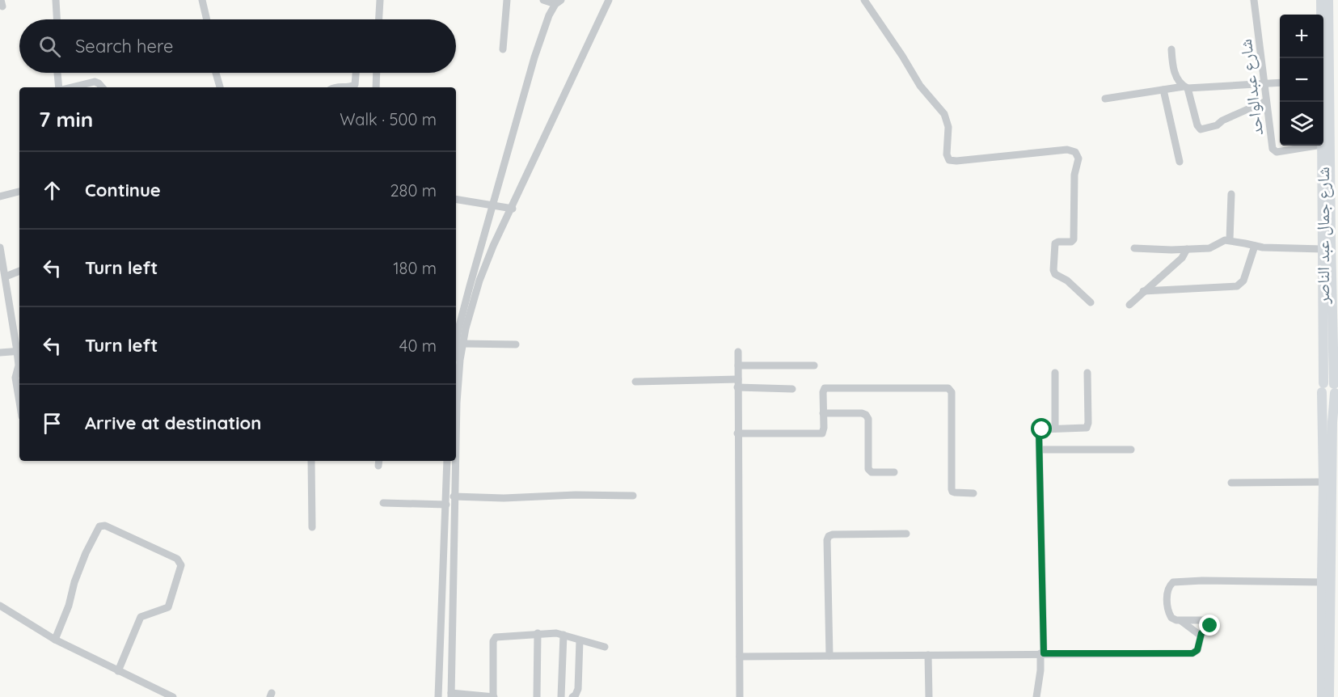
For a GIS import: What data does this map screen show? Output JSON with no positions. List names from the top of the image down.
{
  "streets": {
    "main road": ["شارع جمال عبد الناصر"],
    "street": ["شارع عبدالواحد"]
  },
  "page": {
    "map_buttons": ["+", "−"],
    "search": "Search here",
    "heading": ["7 min", "Walk · 500 m"],
    "list": [
      ["Continue", "280 m"],
      ["Turn left", "180 m"],
      ["Turn left", "40 m"],
      "Arrive at destination"
    ]
  }
}
